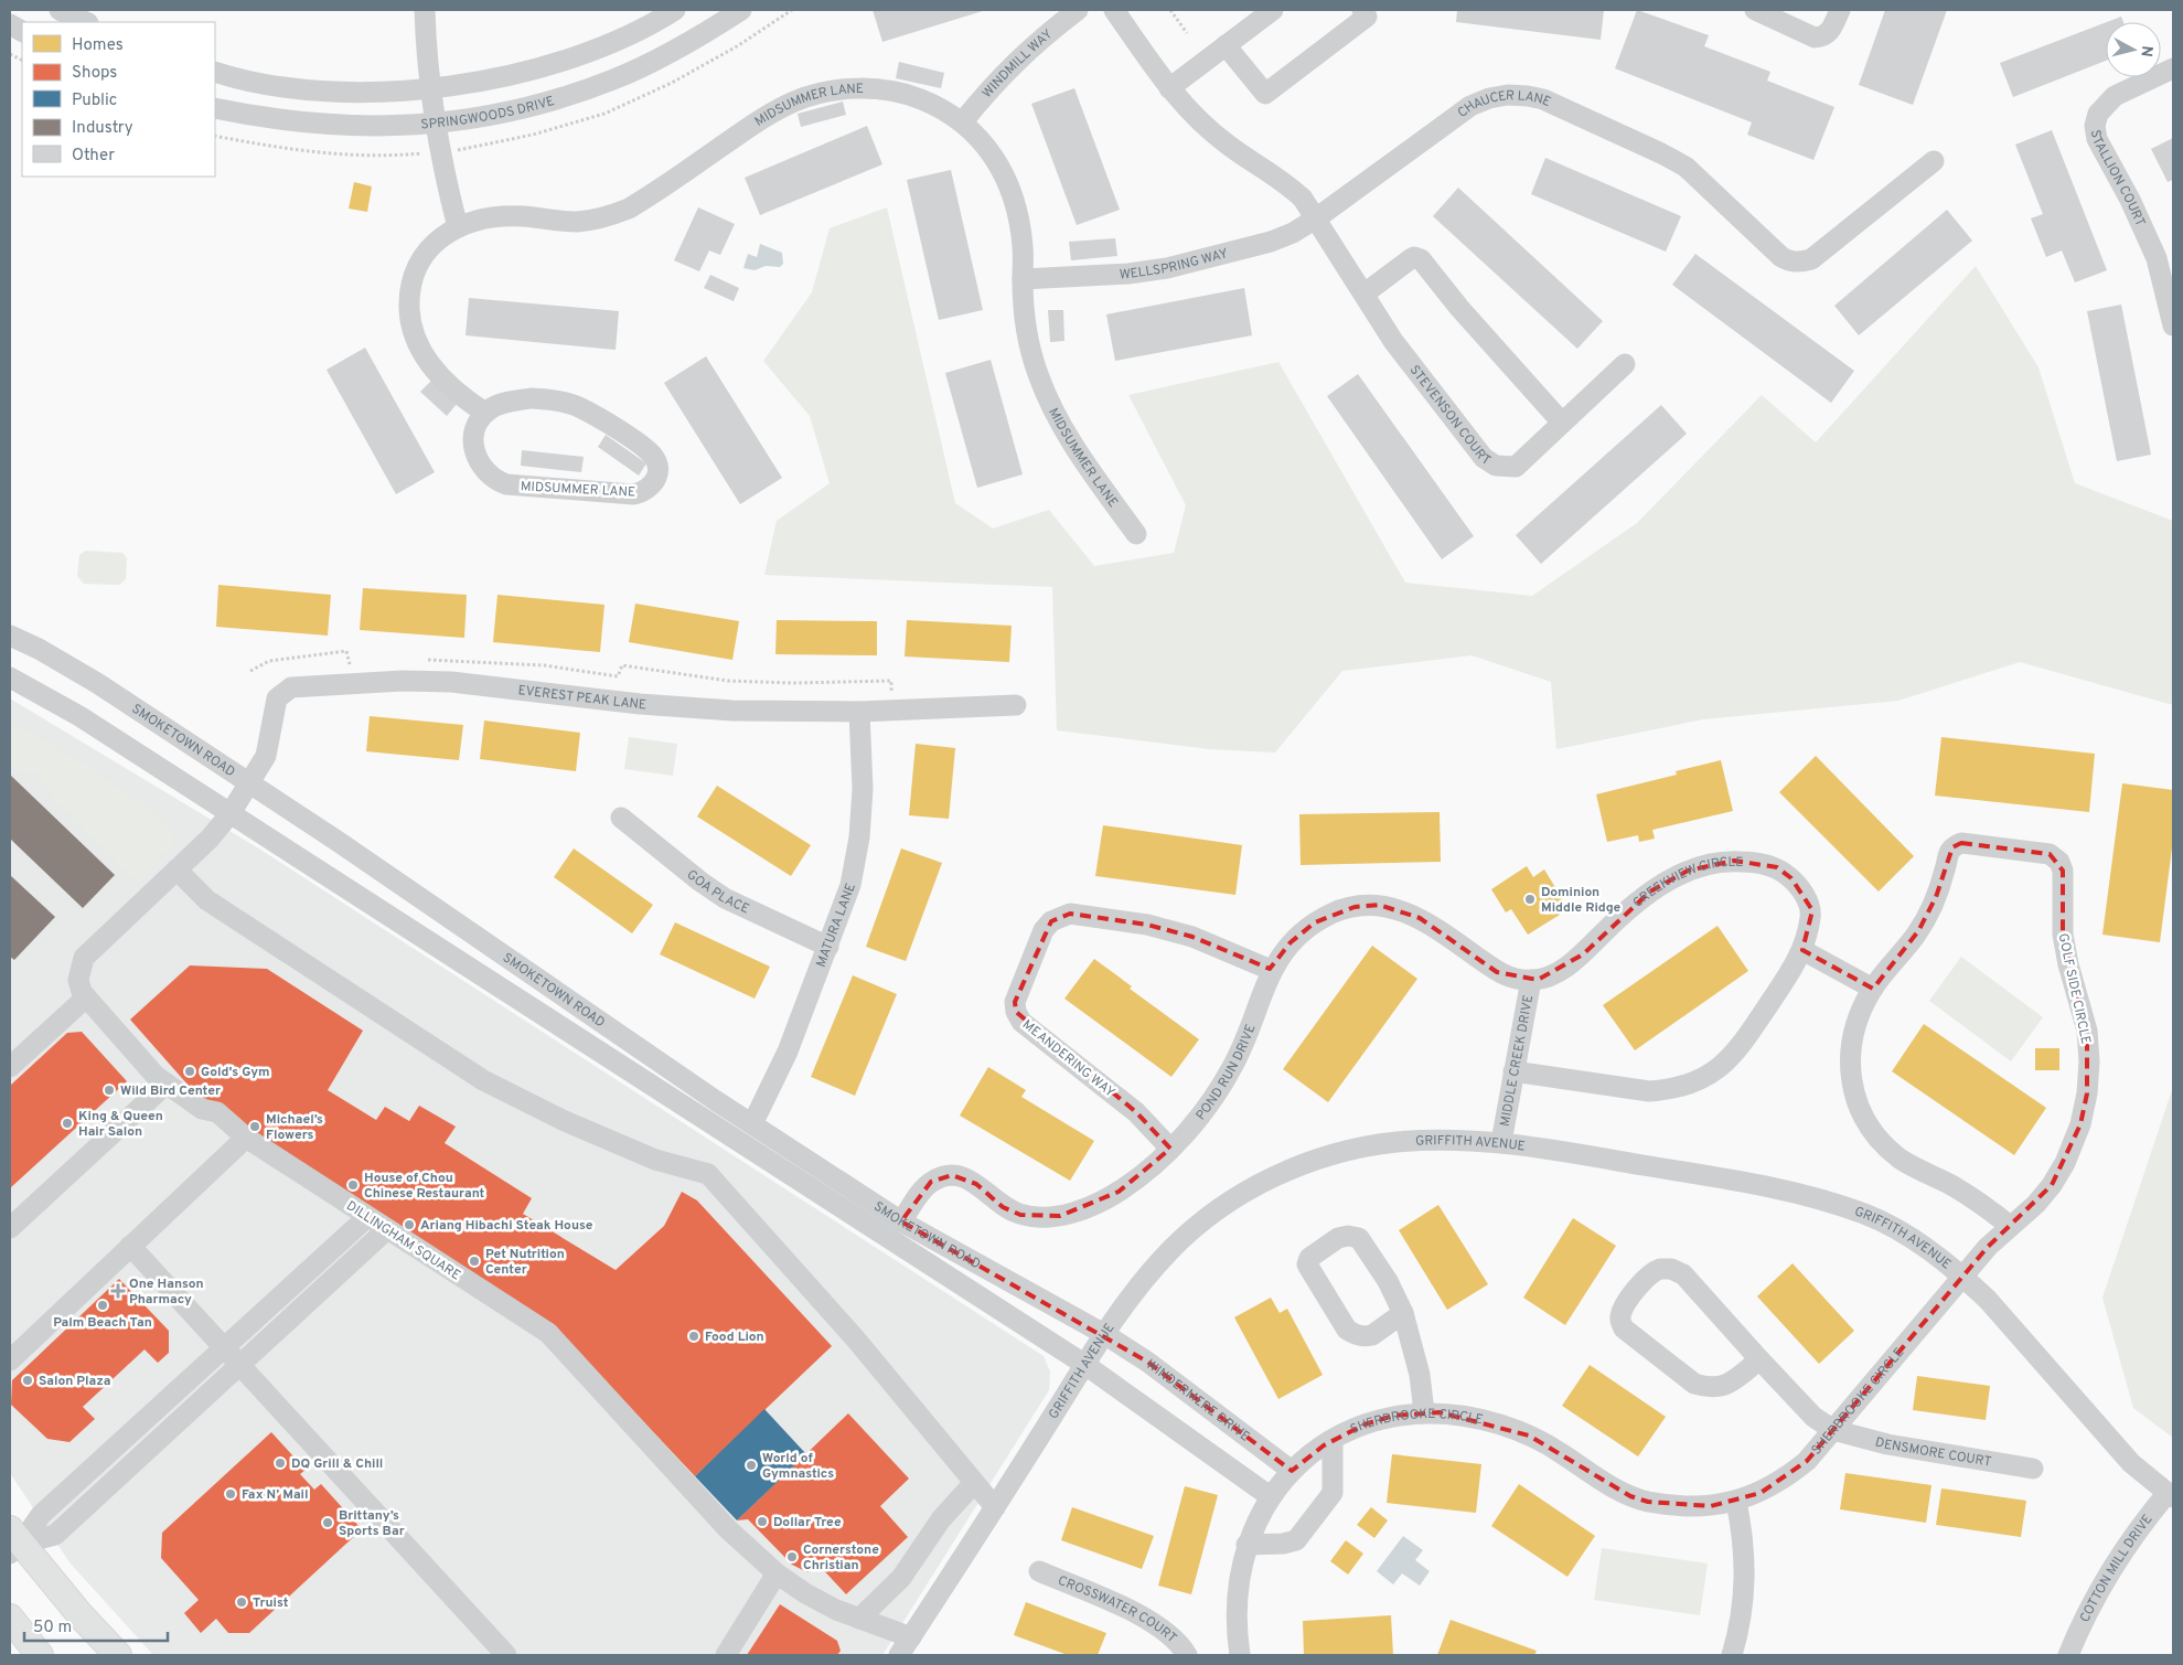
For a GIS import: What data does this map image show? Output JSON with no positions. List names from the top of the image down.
{
  "streets": {
    "street": [
      "WINDMILL WAY",
      "MIDSUMMER LANE",
      "SPRINGWOODS DRIVE",
      "CHAUCER LANE",
      "STALLION COURT",
      "WELLSPRING WAY",
      "STEVENSON COURT",
      "EVEREST PEAK LANE",
      "SMOKETOWN ROAD",
      "CREEKVIEW CIRCLE",
      "GOA PLACE",
      "MATURA LANE",
      "GOLF SIDE CIRCLE",
      "MEANDERING WAY",
      "MIDDLE CREEK DRIVE",
      "POND RUN DRIVE",
      "GRIFFITH AVENUE",
      "DILLINGHAM SQUARE",
      "WINDERMERE DRIVE",
      "SHERBROOKE CIRCLE",
      "DENSMORE COURT",
      "COTTON MILL DRIVE",
      "CROSSWATER COURT"
    ]
  },
  "crossings": [
    ["WINDMILL WAY", "MIDSUMMER LANE"],
    ["MIDSUMMER LANE", "WELLSPRING WAY"],
    ["CHAUCER LANE", "WELLSPRING WAY"],
    ["CHAUCER LANE", "STEVENSON COURT"],
    ["WELLSPRING WAY", "STEVENSON COURT"],
    ["EVEREST PEAK LANE", "SMOKETOWN ROAD"],
    ["EVEREST PEAK LANE", "MATURA LANE"],
    ["EVEREST PEAK LANE", "DILLINGHAM SQUARE"],
    ["SMOKETOWN ROAD", "MATURA LANE"],
    ["SMOKETOWN ROAD", "POND RUN DRIVE"],
    ["SMOKETOWN ROAD", "GRIFFITH AVENUE"],
    ["SMOKETOWN ROAD", "DILLINGHAM SQUARE"],
    ["SMOKETOWN ROAD", "WINDERMERE DRIVE"],
    ["CREEKVIEW CIRCLE", "MIDDLE CREEK DRIVE"],
    ["CREEKVIEW CIRCLE", "POND RUN DRIVE"],
    ["GOA PLACE", "MATURA LANE"],
    ["GOLF SIDE CIRCLE", "GRIFFITH AVENUE"],
    ["GOLF SIDE CIRCLE", "SHERBROOKE CIRCLE"],
    ["MEANDERING WAY", "POND RUN DRIVE"],
    ["MIDDLE CREEK DRIVE", "POND RUN DRIVE"],
    ["MIDDLE CREEK DRIVE", "GRIFFITH AVENUE"],
    ["GRIFFITH AVENUE", "DILLINGHAM SQUARE"],
    ["GRIFFITH AVENUE", "WINDERMERE DRIVE"],
    ["GRIFFITH AVENUE", "SHERBROOKE CIRCLE"],
    ["GRIFFITH AVENUE", "COTTON MILL DRIVE"],
    ["WINDERMERE DRIVE", "SHERBROOKE CIRCLE"],
    ["SHERBROOKE CIRCLE", "DENSMORE COURT"]
  ],
  "places": {
    "other": [
      "Dominion Middle Ridge",
      "Gold's Gym",
      "Wild Bird Center",
      "King & Queen Hair Salon",
      "Michael’s Flowers",
      "House of Chou Chinese Restaurant",
      "Ariang Hibachi Steak House",
      "Pet Nutrition Center",
      "Palm Beach Tan",
      "Food Lion",
      "Salon Plaza",
      "DQ Grill & Chill",
      "World of Gymnastics",
      "Fax N’ Mail",
      "Dollar Tree",
      "Brittany’s Sports Bar",
      "Cornerstone Christian",
      "Truist"
    ],
    "health": ["One Hanson Pharmacy"]
  },
  "legend": [
    "Homes",
    "Shops",
    "Public",
    "Industry",
    "Other"
  ],
  "scale_bar": "50 m",
  "north": "right"
}
